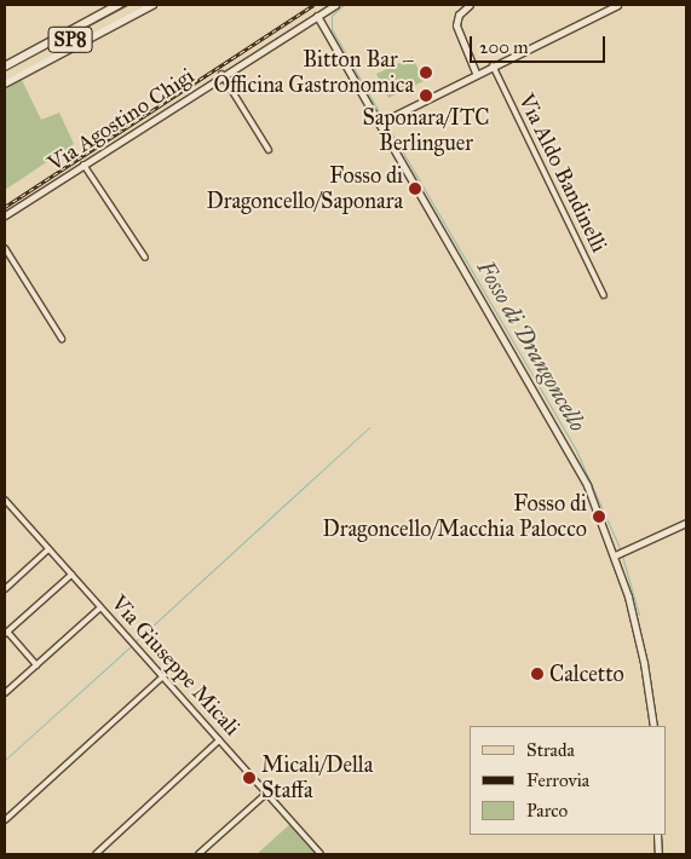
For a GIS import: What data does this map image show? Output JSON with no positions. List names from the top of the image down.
{
  "streets": {
    "main road": ["SP8"],
    "street": ["Via Agostino Chigi", "Via Aldo Bandinelli", "Via Giuseppe Micali"]
  },
  "water": ["Fosso di Drangoncello"],
  "places": [
    "Bitton Bar – Officina Gastronomica",
    "Saponara/ITC Berlinguer",
    "Fosso di Dragoncello/Saponara",
    "Fosso di Dragoncello/Macchia Palocco",
    "Calcetto",
    "Micali/Della Staffa"
  ],
  "legend": ["Strada", "Ferrovia", "Parco"],
  "scale_bar": "200 m"
}
